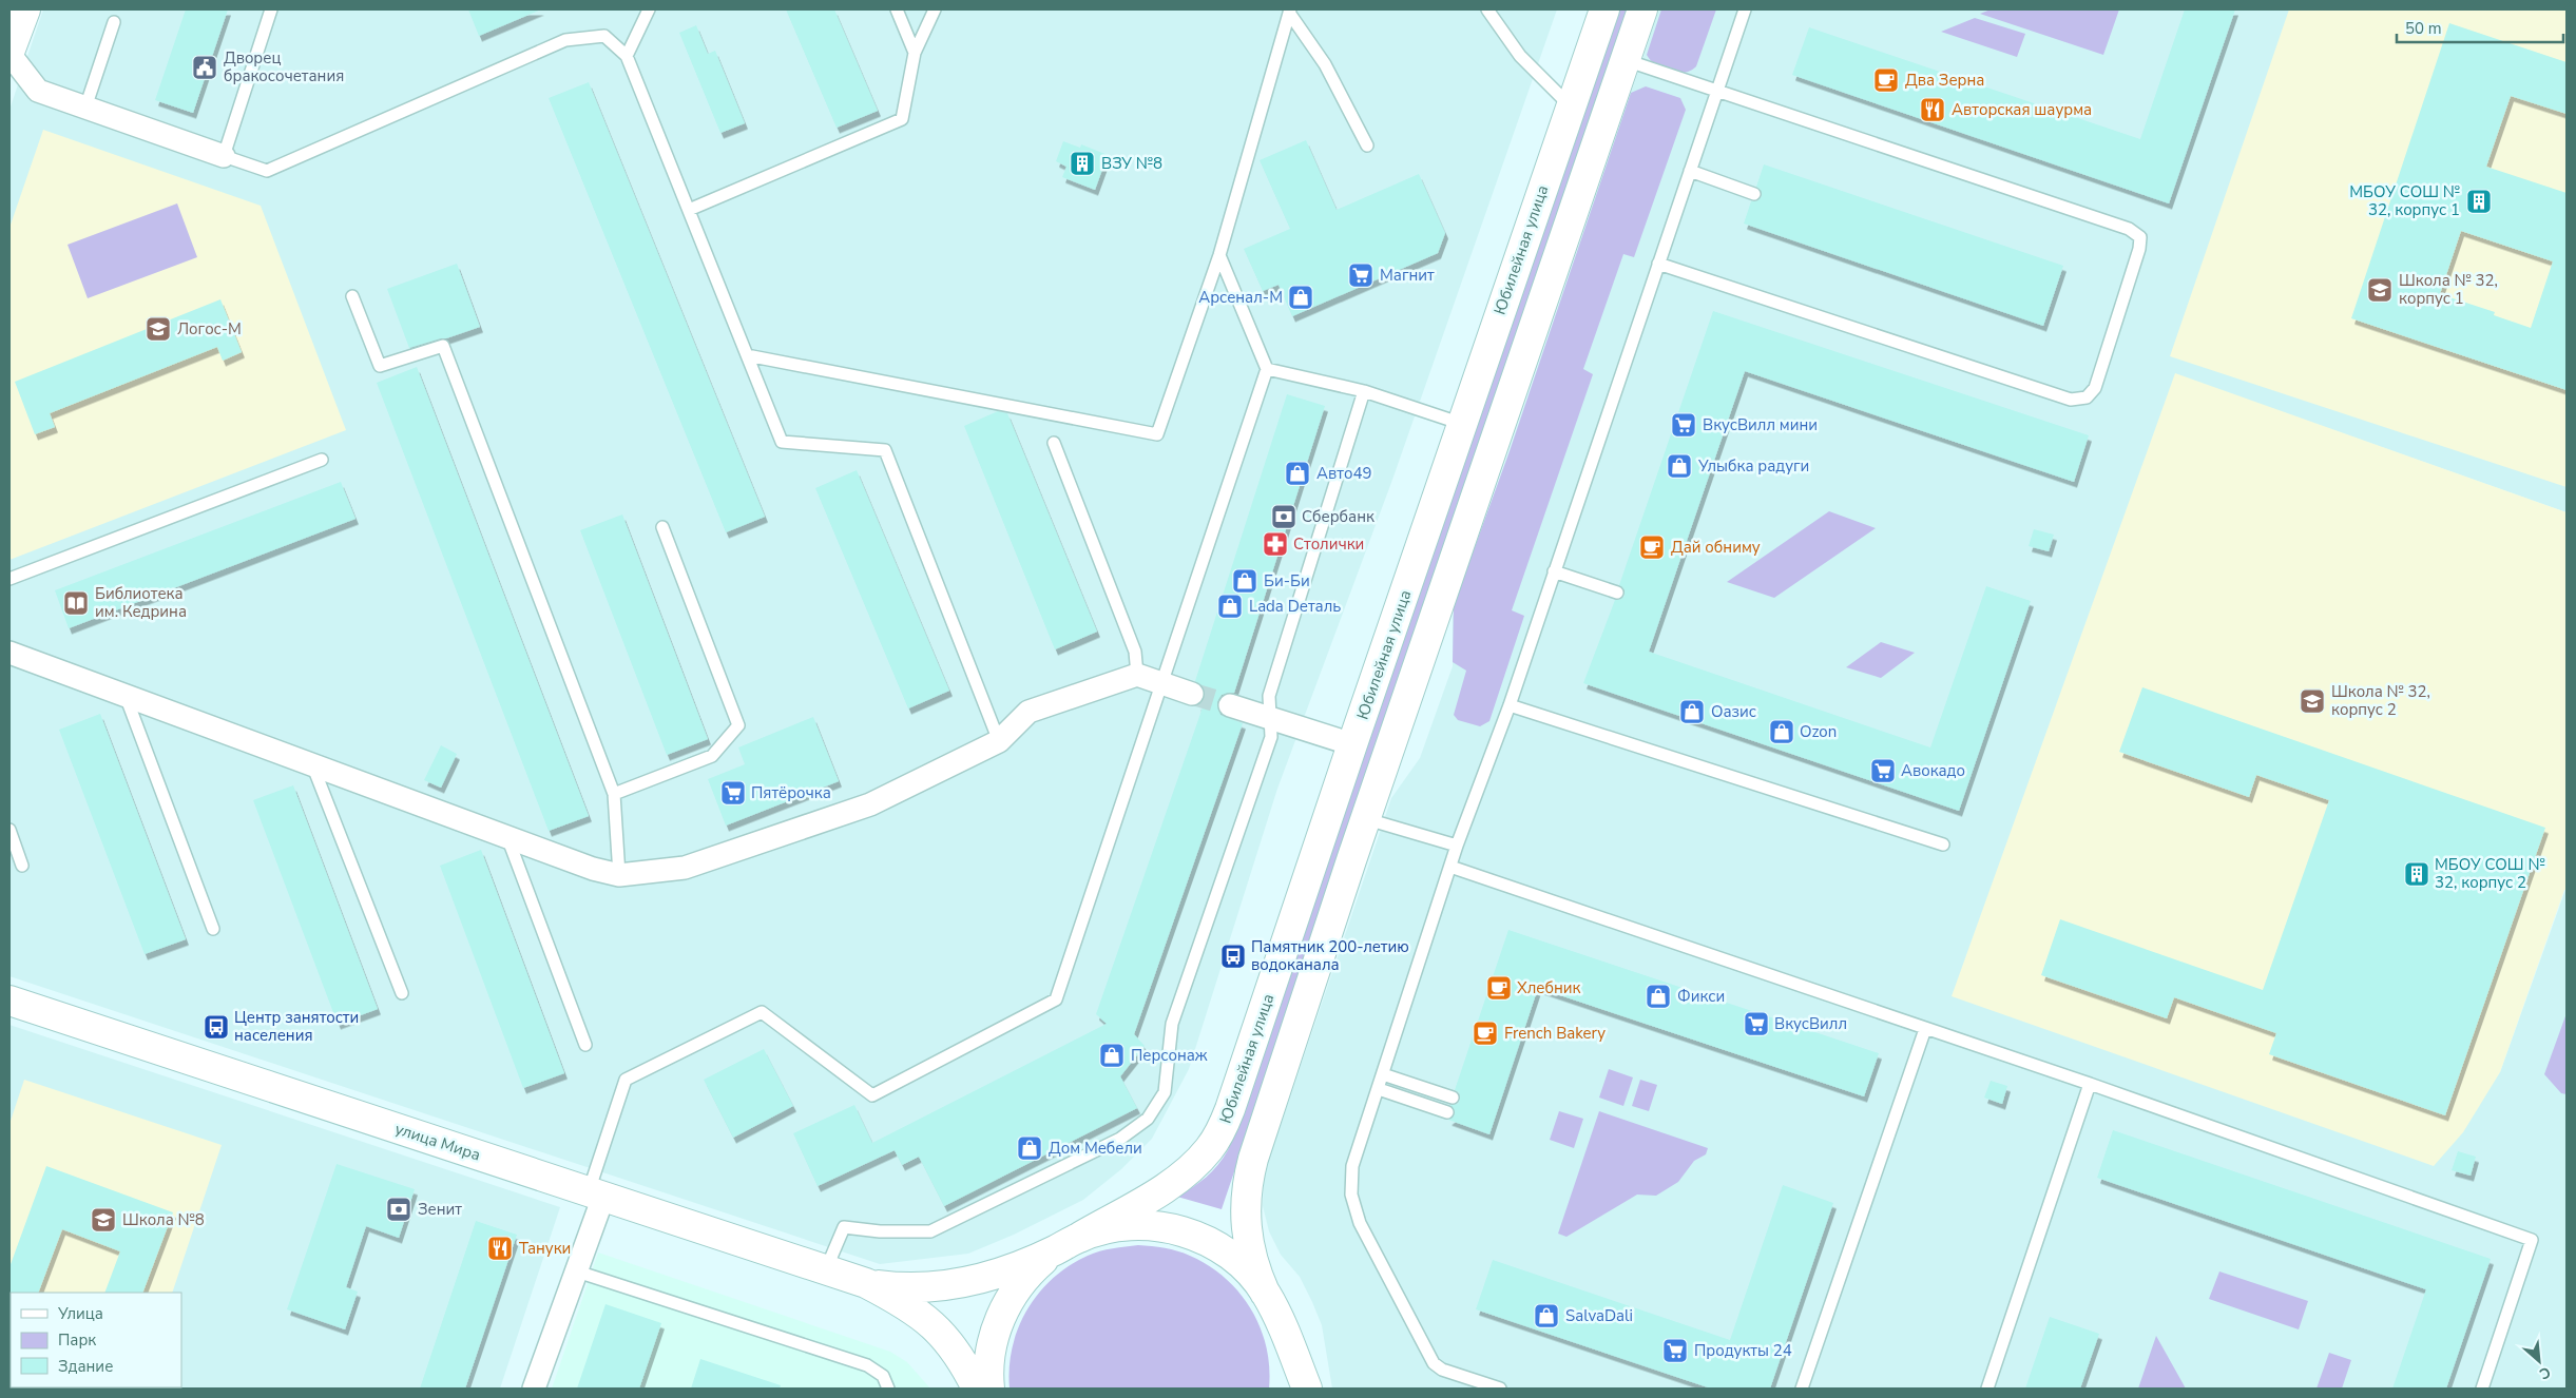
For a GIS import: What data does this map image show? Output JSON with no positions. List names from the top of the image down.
{
  "streets": {
    "main road": ["Юбилейная улица", "улица Мира"]
  },
  "crossings": [
    ["Юбилейная улица", "улица Мира"]
  ],
  "places": {
    "public building": ["Дворец бракосочетания"],
    "cafe": [
      "Два Зерна",
      "Дай обниму",
      "Хлебник",
      "French Bakery"
    ],
    "restaurant": ["Авторская шаурма", "Тануки"],
    "building": ["ВЗУ №8", "МБОУ СОШ № 32, корпус 1", "МБОУ СОШ № 32, корпус 2"],
    "supermarket": [
      "Магнит",
      "ВкусВилл мини",
      "Авокадо",
      "Пятёрочка",
      "ВкусВилл",
      "Продукты 24"
    ],
    "school or university": [
      "Школа № 32, корпус 1",
      "Логос-М",
      "Школа № 32, корпус 2",
      "Школа №8"
    ],
    "shop": [
      "Арсенал-М",
      "Улыбка радуги",
      "Авто49",
      "Би-Би",
      "Lada Dеталь",
      "Оазис",
      "Ozon",
      "Фикси",
      "Персонаж",
      "Дом Мебели",
      "SalvaDali"
    ],
    "bank": ["Сбербанк", "Зенит"],
    "pharmacy": ["Столички"],
    "library": ["Библиотека им. Кедрина"],
    "bus stop": ["Памятник 200-летию водоканала", "Центр занятости населения"]
  },
  "legend": ["Улица", "Парк", "Здание"],
  "scale_bar": "50 m",
  "north": "bottom right"
}
